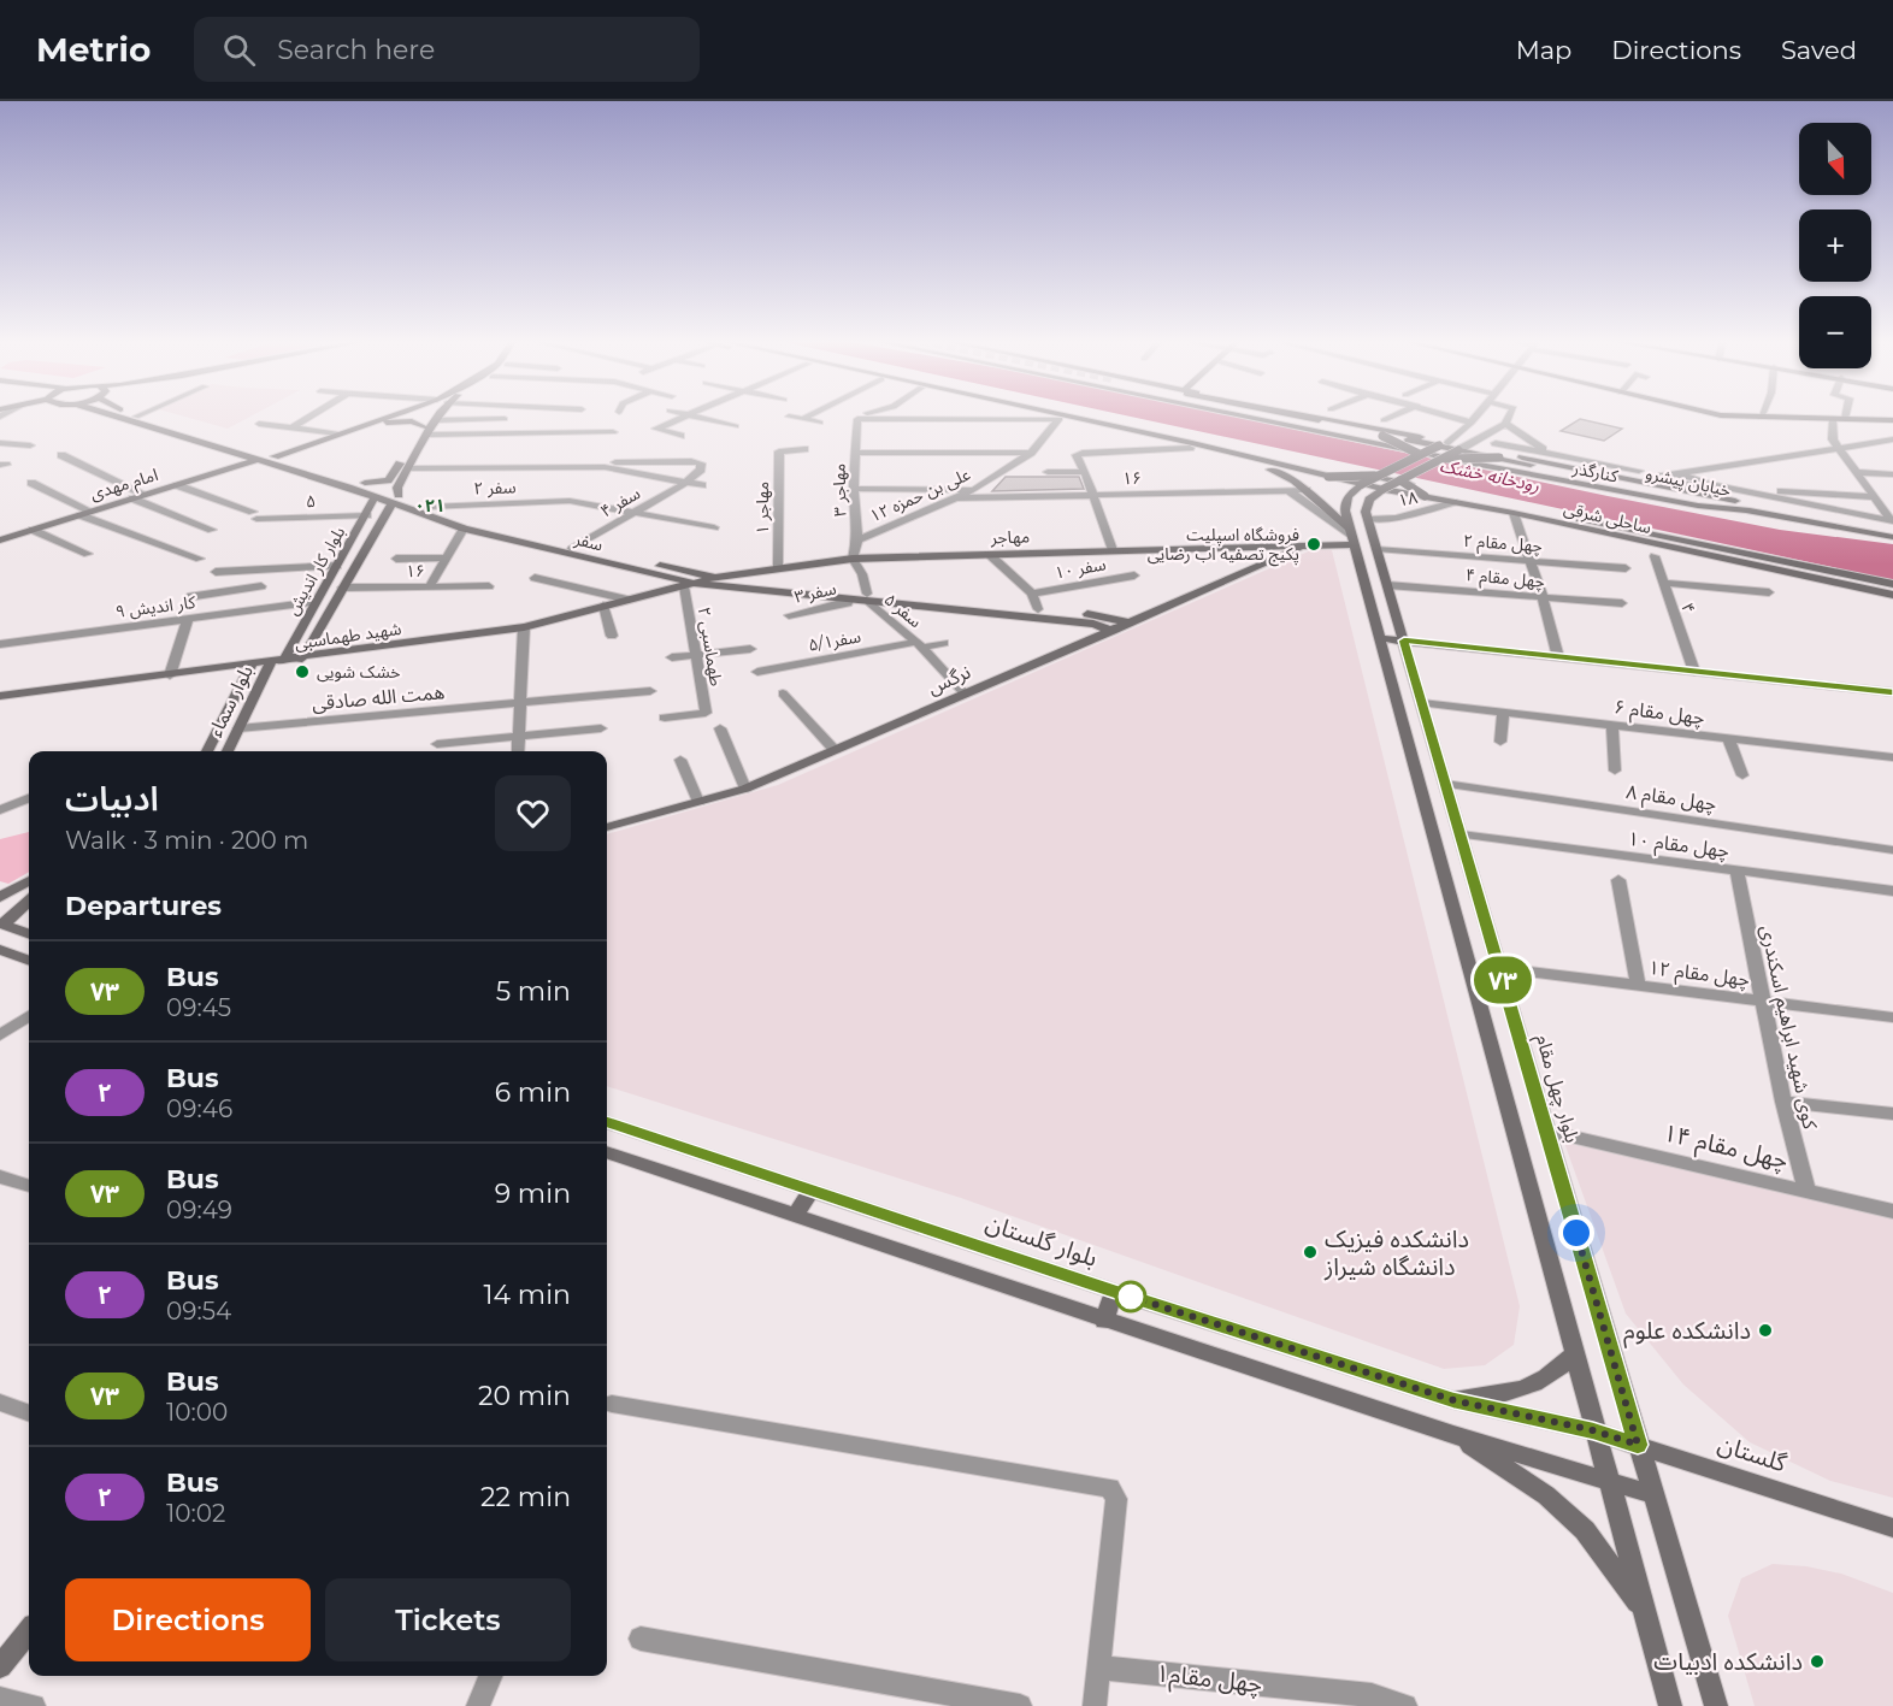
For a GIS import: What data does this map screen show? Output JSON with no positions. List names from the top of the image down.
{
  "streets": {
    "main road": [
      "کنارگذر",
      "خیابان پیشرو",
      "امام مهدی",
      "ساحلی شرقی",
      "مهاجر",
      "سفر",
      "بلوار کار اندیش",
      "شهید طهماسبی",
      "نرگس",
      "بلوار سماء",
      "بلوار چهل مقام",
      "بلوار گلستان",
      "گلستان"
    ],
    "street": [
      "۱۶",
      "۲ سفر",
      "۳ مهاجر",
      "۱۲ علی بن حمزه",
      "۱۸",
      "۵",
      "۴ سفر",
      "۱ مهاجر",
      "چهل مقام ۲",
      "۱۰ سفر",
      "چهل مقام ۴",
      "۳ سفر",
      "۹ کار اندیش",
      "۴",
      "۵ سفر",
      "۵/۱سفر",
      "۲ طهماسبی",
      "همت الله صادقی",
      "چهل مقام ۶",
      "چهل مقام ۸",
      "چهل مقام ۱۰",
      "چهل مقام ۱۲",
      "کوی شهید ابراهیم اسکندری",
      "چهل مقام ۱۴",
      "چهل مقام۱"
    ]
  },
  "crossings": [
    ["کنارگذر", "خیابان پیشرو"],
    ["۱۶", "۱۲ علی بن حمزه"],
    ["۱۶", "ساحلی شرقی"],
    ["۱۶", "بلوار کار اندیش"],
    ["امام مهدی", "۵"],
    ["امام مهدی", "سفر"],
    ["۲ سفر", "۴ سفر"],
    ["۲ سفر", "سفر"],
    ["۳ مهاجر", "۱۲ علی بن حمزه"],
    ["۳ مهاجر", "مهاجر"],
    ["۱۲ علی بن حمزه", "ساحلی شرقی"],
    ["۱۸", "ساحلی شرقی"],
    ["۱۸", "بلوار چهل مقام"],
    ["۵", "بلوار کار اندیش"],
    ["۴ سفر", "سفر"],
    ["۱ مهاجر", "مهاجر"],
    ["ساحلی شرقی", "مهاجر"],
    ["مهاجر", "سفر"],
    ["مهاجر", "نرگس"],
    ["سفر", "بلوار کار اندیش"],
    ["سفر", "۳ سفر"],
    ["سفر", "۵ سفر"],
    ["سفر", "شهید طهماسبی"],
    ["سفر", "۲ طهماسبی"],
    ["سفر", "نرگس"],
    ["چهل مقام ۲", "بلوار چهل مقام"],
    ["بلوار کار اندیش", "۹ کار اندیش"],
    ["بلوار کار اندیش", "شهید طهماسبی"],
    ["بلوار کار اندیش", "بلوار سماء"],
    ["چهل مقام ۴", "بلوار چهل مقام"],
    ["۵ سفر", "۵/۱سفر"],
    ["۵ سفر", "نرگس"],
    ["شهید طهماسبی", "۲ طهماسبی"],
    ["شهید طهماسبی", "بلوار سماء"],
    ["همت الله صادقی", "بلوار سماء"],
    ["چهل مقام ۶", "بلوار چهل مقام"],
    ["چهل مقام ۸", "بلوار چهل مقام"],
    ["چهل مقام ۱۰", "کوی شهید ابراهیم اسکندری"],
    ["چهل مقام ۱۰", "بلوار چهل مقام"],
    ["چهل مقام ۱۲", "کوی شهید ابراهیم اسکندری"],
    ["چهل مقام ۱۲", "بلوار چهل مقام"],
    ["کوی شهید ابراهیم اسکندری", "چهل مقام ۱۴"],
    ["بلوار چهل مقام", "چهل مقام ۱۴"],
    ["بلوار چهل مقام", "گلستان"],
    ["بلوار گلستان", "گلستان"]
  ],
  "districts": ["۰۲۱"],
  "water": ["رودخانه خشک"],
  "places": [
    "فروشگاه اسپلیت پکیج تصفیه اب رضایی",
    "خشک شویی",
    "دانشکده فیزیک دانشگاه شیراز",
    "دانشکده علوم",
    "دانشکده ادبیات"
  ],
  "lines": ["bus line ۷۳"],
  "north": "bottom",
  "page": {
    "header": "Metrio",
    "search": "Search here",
    "nav": ["Map", "Directions", "Saved"],
    "on_map": "۷۳",
    "map_buttons": ["+", "−"],
    "heading": [
      ["ادبیات", "Walk · 3 min · 200 m"],
      "Departures"
    ],
    "list": [
      {
        "mark": "۷۳",
        "name": "Bus",
        "note": "09:45",
        "value": "5 min"
      },
      {
        "mark": "۲",
        "name": "Bus",
        "note": "09:46",
        "value": "6 min"
      },
      {
        "mark": "۷۳",
        "name": "Bus",
        "note": "09:49",
        "value": "9 min"
      },
      {
        "mark": "۲",
        "name": "Bus",
        "note": "09:54",
        "value": "14 min"
      },
      {
        "mark": "۷۳",
        "name": "Bus",
        "note": "10:00",
        "value": "20 min"
      },
      {
        "mark": "۲",
        "name": "Bus",
        "note": "10:02",
        "value": "22 min"
      }
    ],
    "buttons": ["Directions", "Tickets"]
  }
}
